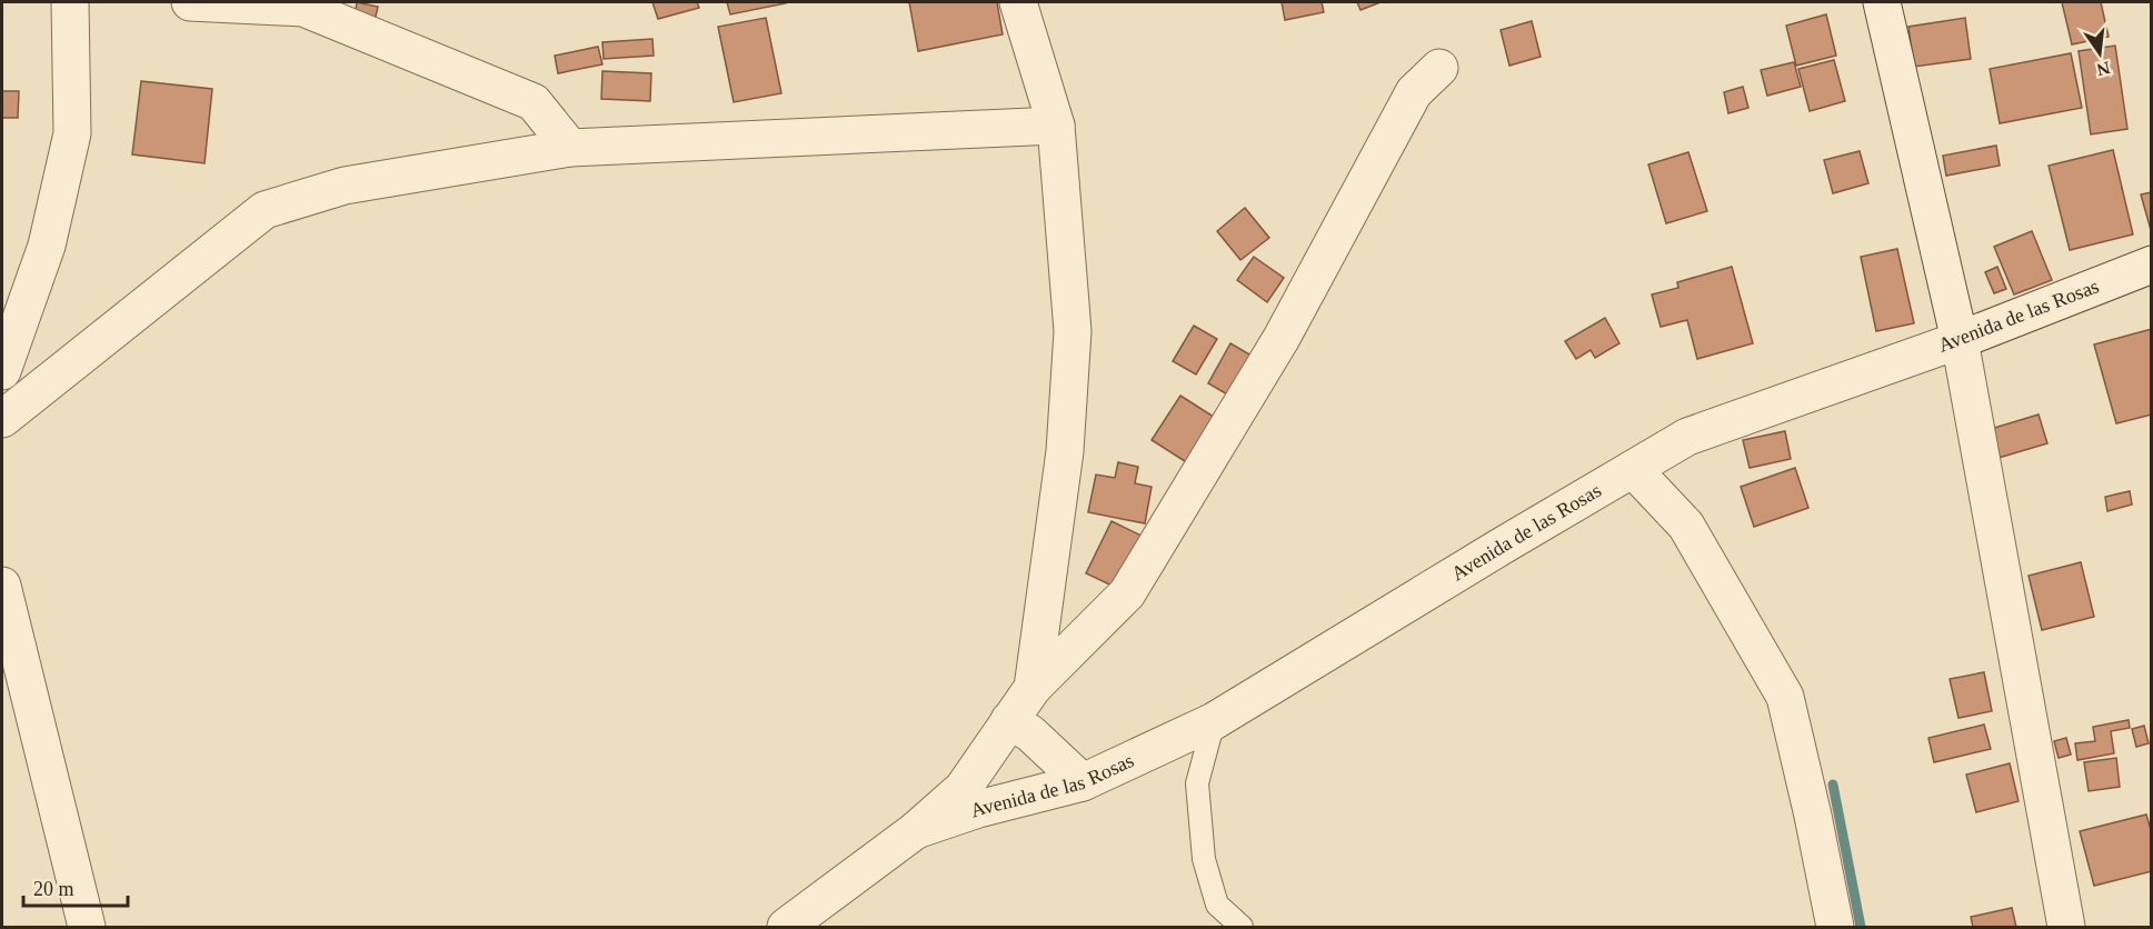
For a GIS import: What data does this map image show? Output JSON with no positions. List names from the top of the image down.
{
  "streets": {
    "street": ["Avenida de las Rosas"]
  },
  "scale_bar": "20 m",
  "north": "bottom"
}
